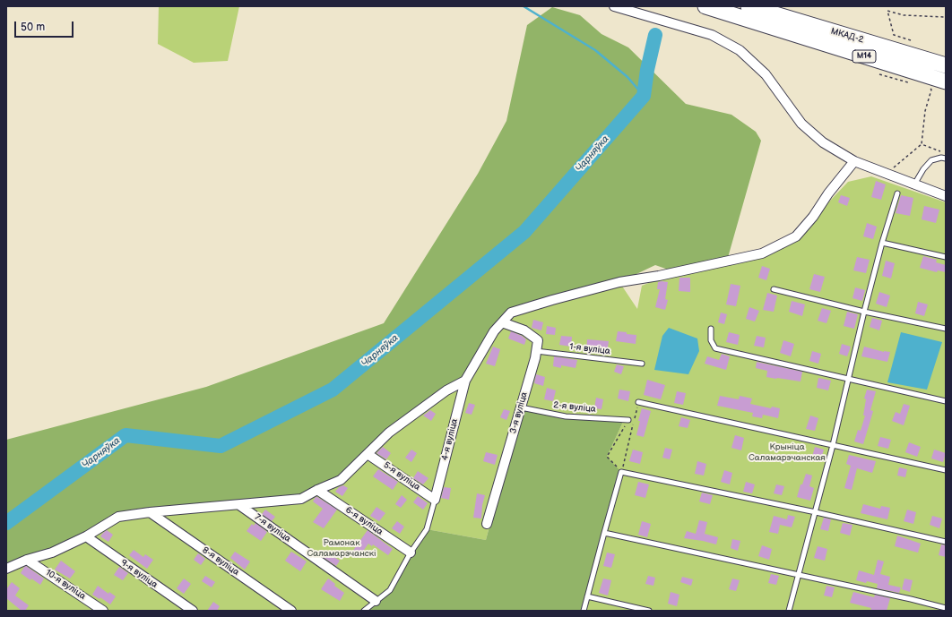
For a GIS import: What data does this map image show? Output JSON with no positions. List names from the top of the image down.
{
  "streets": {
    "highway": ["МКАД-2", "М14"],
    "street": [
      "3-я вуліца",
      "4-я вуліца",
      "5-я вуліца",
      "6-я вуліца",
      "7-я вуліца",
      "8-я вуліца",
      "9-я вуліца",
      "10-я вуліца"
    ],
    "lane": ["1-я вуліца", "2-я вуліца"]
  },
  "crossings": [
    ["1-я вуліца", "3-я вуліца"],
    ["2-я вуліца", "3-я вуліца"],
    ["3-я вуліца", "4-я вуліца"],
    ["4-я вуліца", "5-я вуліца"]
  ],
  "water": ["Чарняўка"],
  "parks": ["Крыніца Саламарэчанская", "Рамонак Саламарэчанскі"],
  "scale_bar": "50 m"
}
